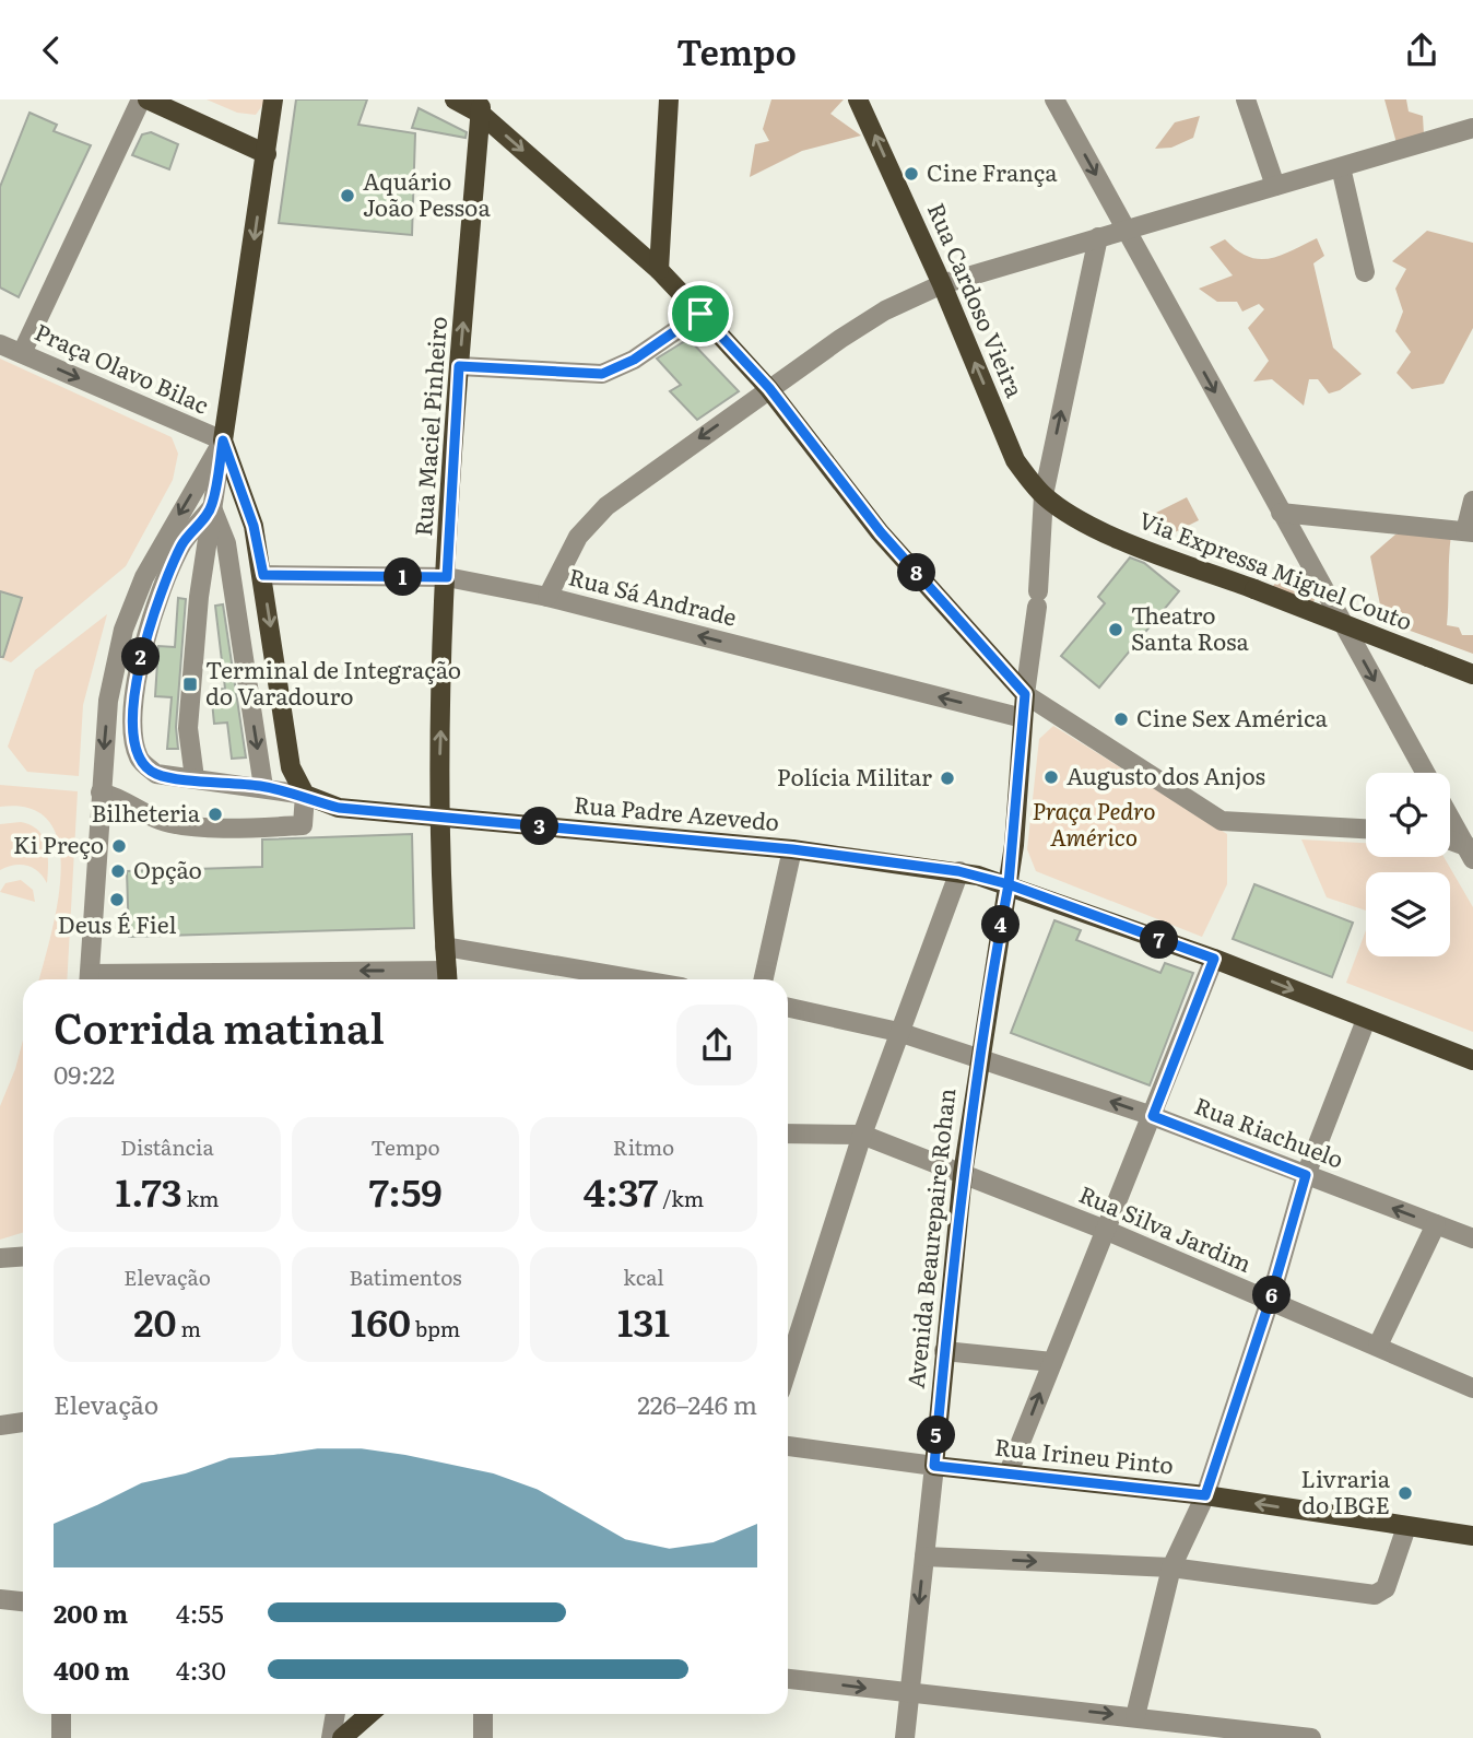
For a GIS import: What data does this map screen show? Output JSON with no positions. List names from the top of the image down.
{
  "streets": {
    "main road": [
      "Rua Cardoso Vieira",
      "Rua Maciel Pinheiro",
      "Via Expressa Miguel Couto",
      "Rua Padre Azevedo",
      "Avenida Beaurepaire Rohan",
      "Rua Irineu Pinto"
    ],
    "street": [
      "Praça Olavo Bilac",
      "Rua Sá Andrade",
      "Rua Riachuelo",
      "Rua Silva Jardim"
    ]
  },
  "crossings": [
    ["Rua Cardoso Vieira", "Via Expressa Miguel Couto"],
    ["Rua Maciel Pinheiro", "Rua Sá Andrade"],
    ["Rua Maciel Pinheiro", "Rua Padre Azevedo"],
    ["Rua Padre Azevedo", "Avenida Beaurepaire Rohan"],
    ["Rua Riachuelo", "Avenida Beaurepaire Rohan"],
    ["Rua Silva Jardim", "Avenida Beaurepaire Rohan"],
    ["Avenida Beaurepaire Rohan", "Rua Irineu Pinto"]
  ],
  "one_way": ["Praça Olavo Bilac", "Rua Sá Andrade", "Rua Riachuelo"],
  "parks": ["Praça Pedro Américo"],
  "places": {
    "other": [
      "Cine França",
      "Aquário João Pessoa",
      "Theatro Santa Rosa",
      "Cine Sex América",
      "Augusto dos Anjos",
      "Polícia Militar",
      "Bilheteria",
      "Ki Preço",
      "Opção",
      "Deus É Fiel",
      "Livraria do IBGE"
    ],
    "transit": ["Terminal de Integração do Varadouro"]
  },
  "page": {
    "header": "Tempo",
    "pins": [
      "8",
      "1",
      "2",
      "3",
      "4",
      "7",
      "6",
      "5"
    ],
    "heading": ["Corrida matinal", "09:22"],
    "stats": [
      ["Distância", "1.73 km"],
      ["Tempo", "7:59"],
      ["Ritmo", "4:37 /km"],
      ["Elevação", "20 m"],
      ["Batimentos", "160 bpm"],
      ["kcal", "131"]
    ],
    "chart": ["Elevação", "226–246 m"],
    "list": [
      {
        "name": "200 m",
        "note": "4:55"
      },
      {
        "name": "400 m",
        "note": "4:30"
      }
    ]
  }
}
